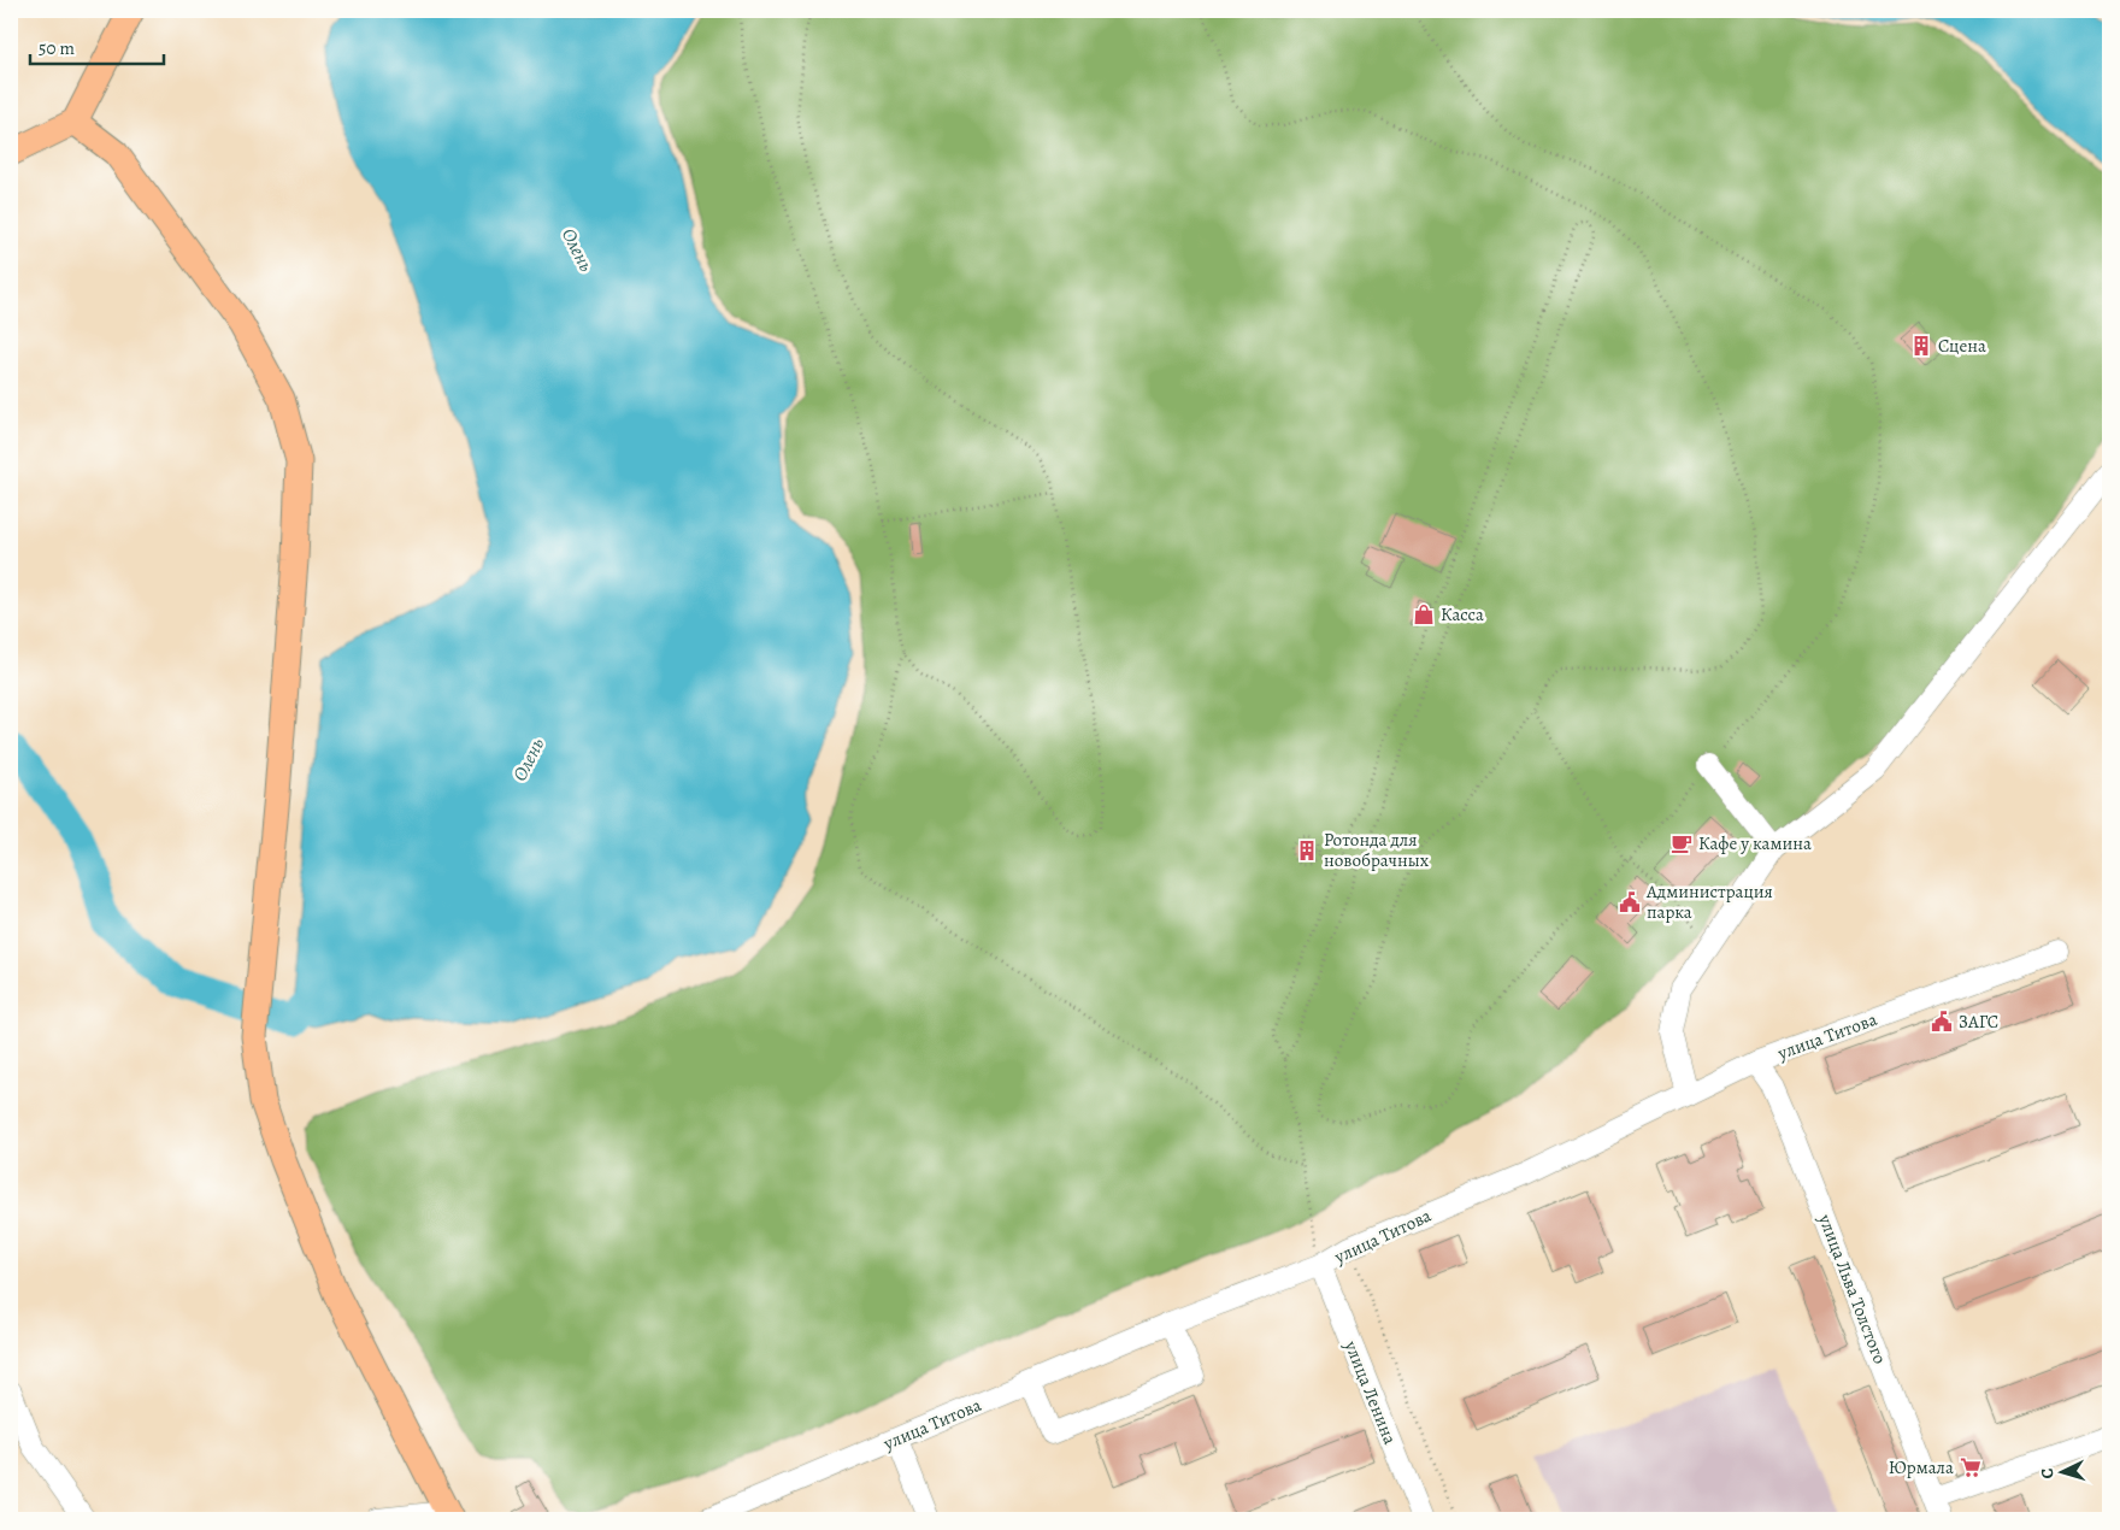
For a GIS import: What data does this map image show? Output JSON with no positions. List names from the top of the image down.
{
  "streets": {
    "street": ["улица Титова", "улица Льва Толстого", "улица Ленина"]
  },
  "crossings": [
    ["улица Титова", "улица Льва Толстого"],
    ["улица Титова", "улица Ленина"]
  ],
  "water": ["Олень"],
  "places": {
    "building": ["Сцена", "Ротонда для новобрачных"],
    "shop": ["Касса"],
    "cafe": ["Кафе у камина"],
    "public building": ["Администрация парка", "ЗАГС"],
    "supermarket": ["Юрмала"]
  },
  "scale_bar": "50 m",
  "north": "left"
}
